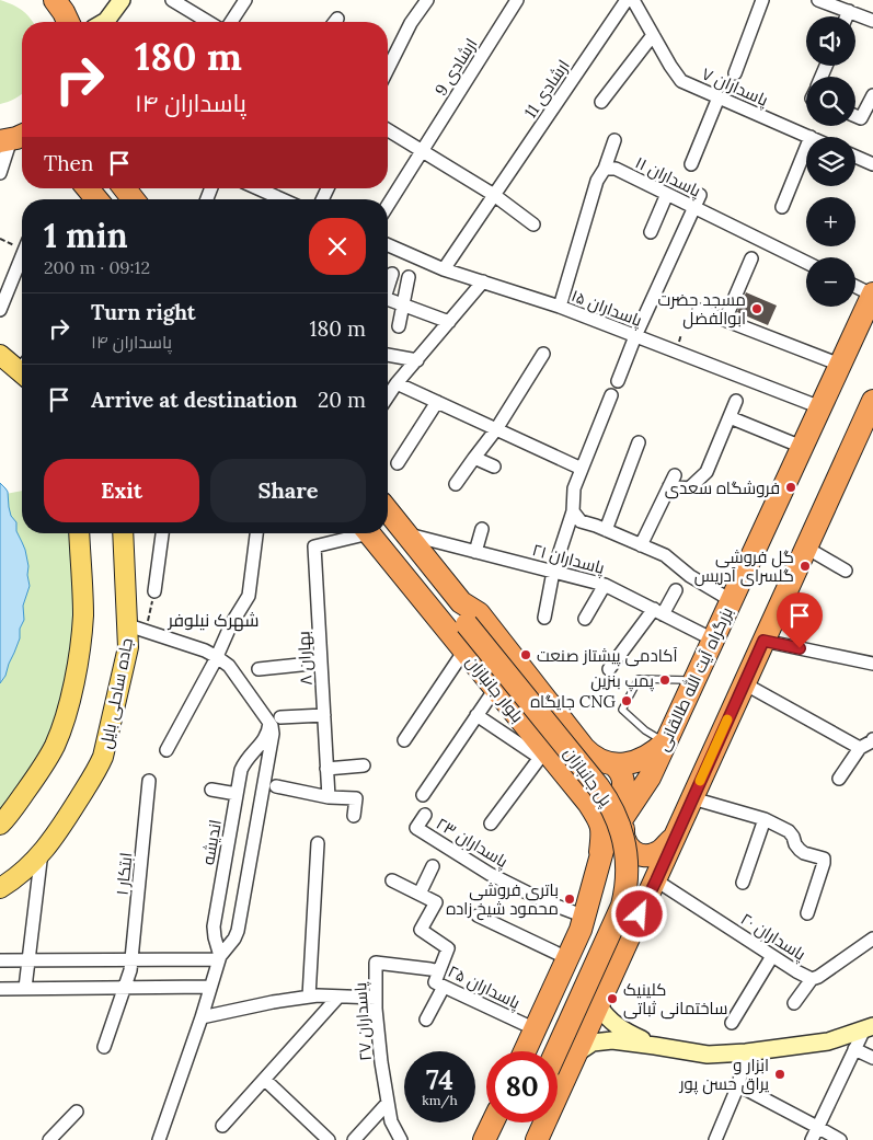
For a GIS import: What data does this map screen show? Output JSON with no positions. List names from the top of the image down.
{
  "streets": {
    "highway": ["بزرگراه آیت الله طالقانی", "بلوار جانبازان", "پل جانبازان"],
    "main road": ["جاده ساحلی بایل"],
    "street": [
      "ارشادی 9",
      "پاسداران ۷",
      "ارشادی 11",
      "پاسداران ١١",
      "پاسداران ۱۵",
      "پاسداران ۲۱",
      "بهاران ۸",
      "اندیشه",
      "پاسداران ۲۳",
      "ابتکار ۱",
      "پاسداران ۲۰",
      "پاسداران ۲۵",
      "پاسداران ۲۷"
    ]
  },
  "crossings": [
    ["ارشادی 11", "پاسداران ۱۵"],
    ["پاسداران ۱۵", "بزرگراه آیت الله طالقانی"],
    ["پاسداران ۲۱", "بزرگراه آیت الله طالقانی"],
    ["پاسداران ۲۱", "بلوار جانبازان"],
    ["بزرگراه آیت الله طالقانی", "بلوار جانبازان"],
    ["بزرگراه آیت الله طالقانی", "پاسداران ۲۳"],
    ["بزرگراه آیت الله طالقانی", "پاسداران ۲۵"],
    ["بلوار جانبازان", "پل جانبازان"],
    ["پاسداران ۲۵", "پاسداران ۲۷"]
  ],
  "districts": ["شهرک نیلوفر"],
  "places": [
    "مسجد حضرت ابوالفضل",
    "فروشگاه سعدی",
    "گل فروشی گلسرای آدریس",
    "آکادمی پیشتاز صنعت",
    "پمپ بنزین",
    "جایگاه CNG",
    "باتری فروشی محمود شیخ زاده",
    "کلینیک ساختمانی ثباتی",
    "ابزار و یراق حسن پور"
  ],
  "page": {
    "map_buttons": ["+", "−"],
    "turn": ["180 m", "پاسداران ۱۴"],
    "then": "Then",
    "heading": ["1 min", "200 m · 09:12"],
    "list": [
      {
        "name": "Turn right",
        "note": "پاسداران ۱۴",
        "value": "180 m"
      },
      {
        "name": "Arrive at destination",
        "value": "20 m"
      }
    ],
    "buttons": ["Exit", "Share"],
    "speed": "74 km/h",
    "limit": "80"
  }
}
